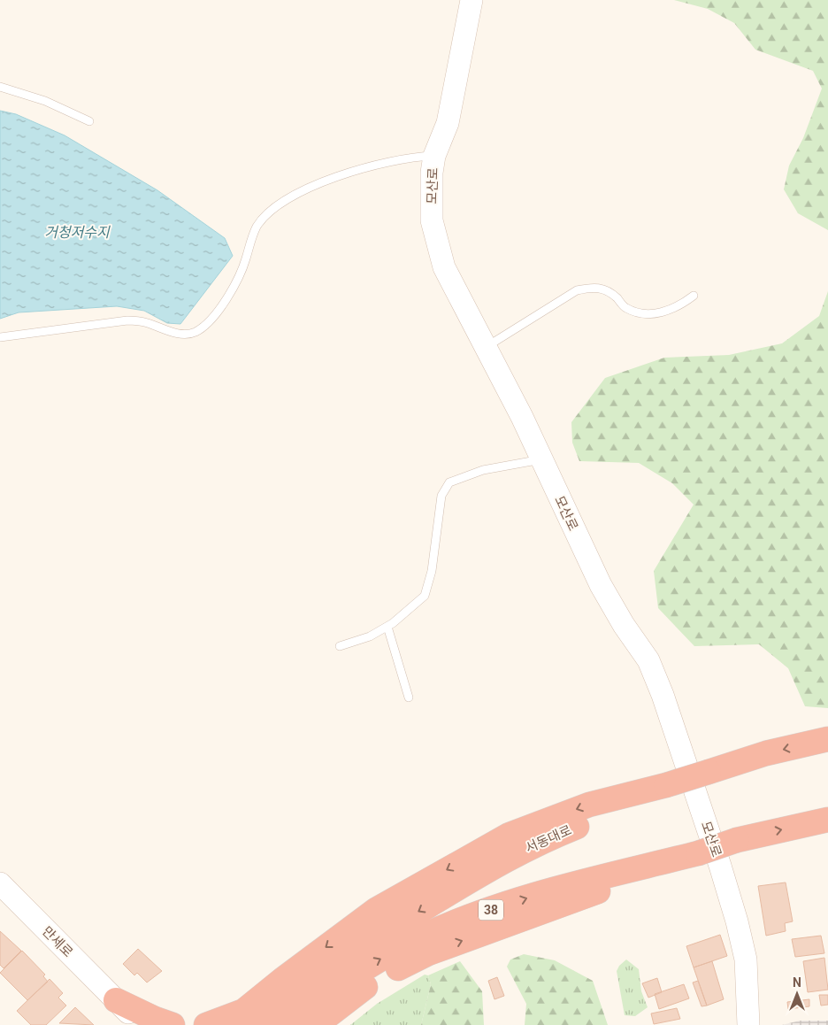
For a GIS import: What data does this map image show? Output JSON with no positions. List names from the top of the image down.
{
  "streets": {
    "highway": ["서동대로"],
    "street": ["모산로", "만세로"]
  },
  "water": ["거청저수지"],
  "north": "top"
}
